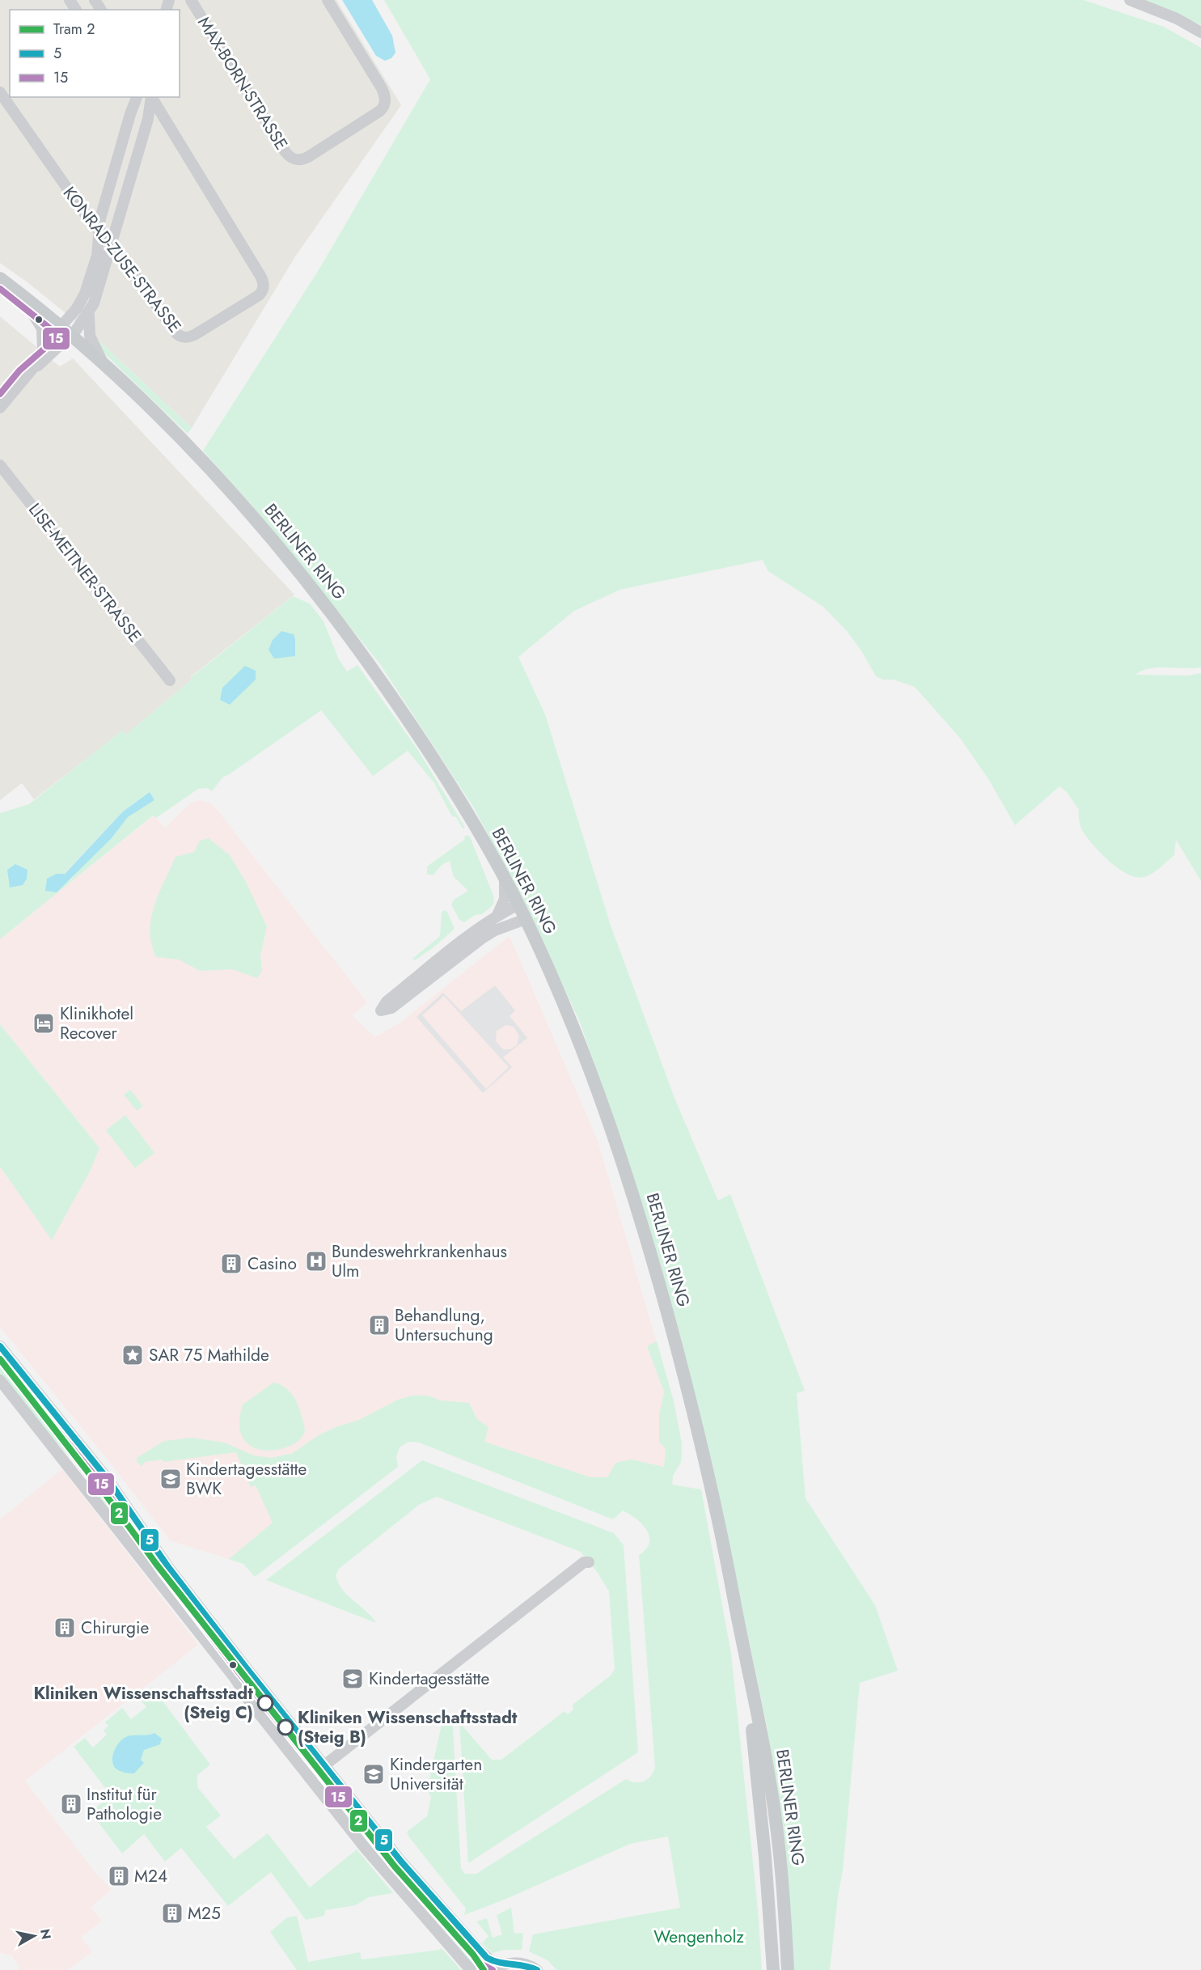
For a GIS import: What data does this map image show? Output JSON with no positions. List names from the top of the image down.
{
  "streets": {
    "main road": ["BERLINER RING"],
    "street": ["MAX-BORN-STRASSE", "KONRAD-ZUSE-STRASSE", "LISE-MEITNER-STRASSE"]
  },
  "parks": ["Wengenholz"],
  "places": {
    "hotel": ["Klinikhotel Recover"],
    "hospital": ["Bundeswehrkrankenhaus Ulm"],
    "building": [
      "Casino",
      "Behandlung, Untersuchung",
      "Chirurgie",
      "Institut für Pathologie",
      "M24",
      "M25"
    ],
    "place": ["SAR 75 Mathilde"],
    "school or university": ["Kindertagesstätte BWK", "Kindertagesstätte", "Kindergarten Universität"],
    "other": ["Kliniken Wissenschaftsstadt (Steig C)", "Kliniken Wissenschaftsstadt (Steig B)"]
  },
  "lines": ["transit line 15", "transit line 5", "tram line 2"],
  "legend": ["Tram 2", "5", "15"],
  "north": "right"
}
